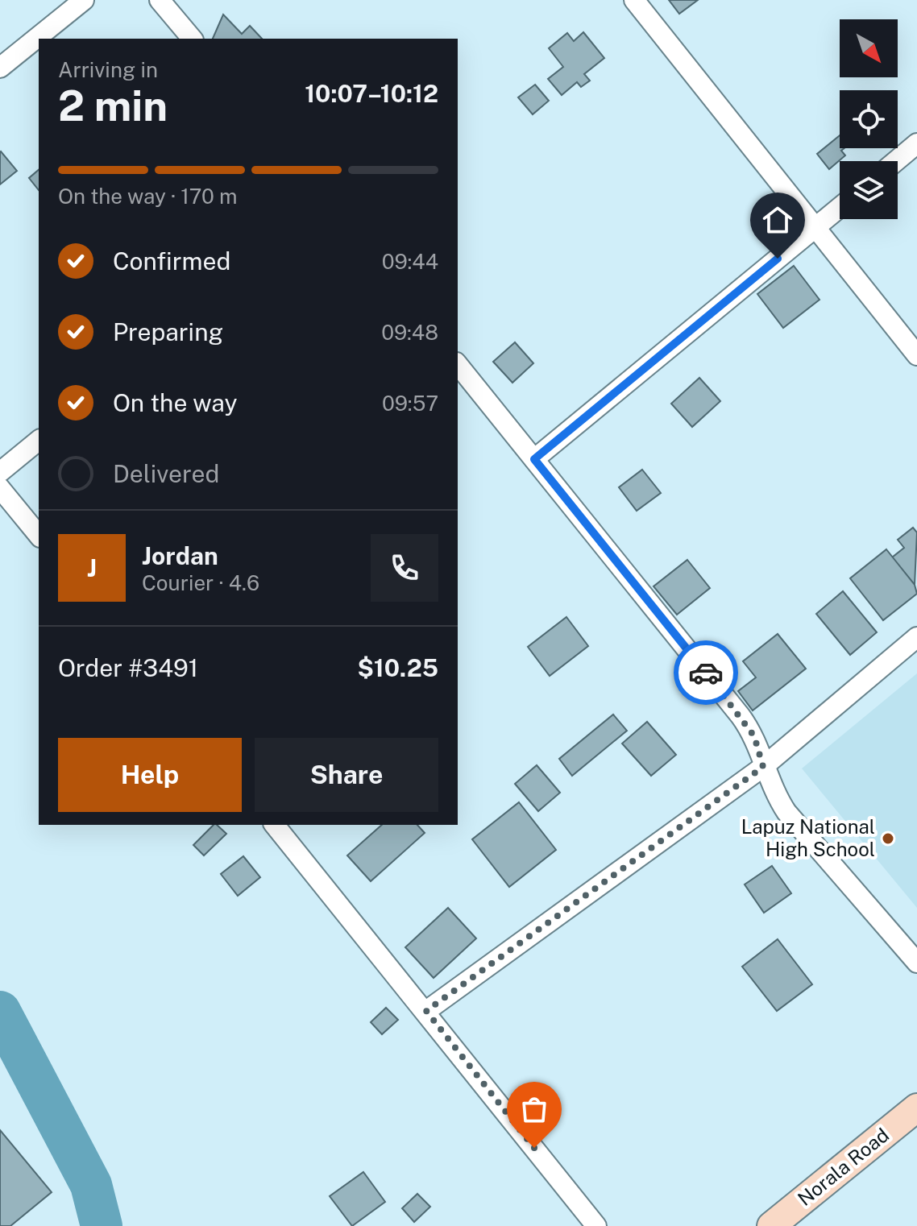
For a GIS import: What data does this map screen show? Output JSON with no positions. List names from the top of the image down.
{
  "streets": {
    "main road": ["Norala Road"]
  },
  "places": ["Lapuz National High School"],
  "north": "bottom right",
  "page": {
    "heading": ["2 min", "Arriving in", "10:07–10:12"],
    "panel": [
      "Jordan",
      "Courier · 4.6",
      "Order #3491",
      "$10.25"
    ],
    "bar": "On the way · 170 m",
    "list": [
      ["Confirmed", "09:44"],
      ["Preparing", "09:48"],
      ["On the way", "09:57"],
      "Delivered"
    ],
    "round": "J",
    "buttons": ["Help", "Share"]
  }
}
